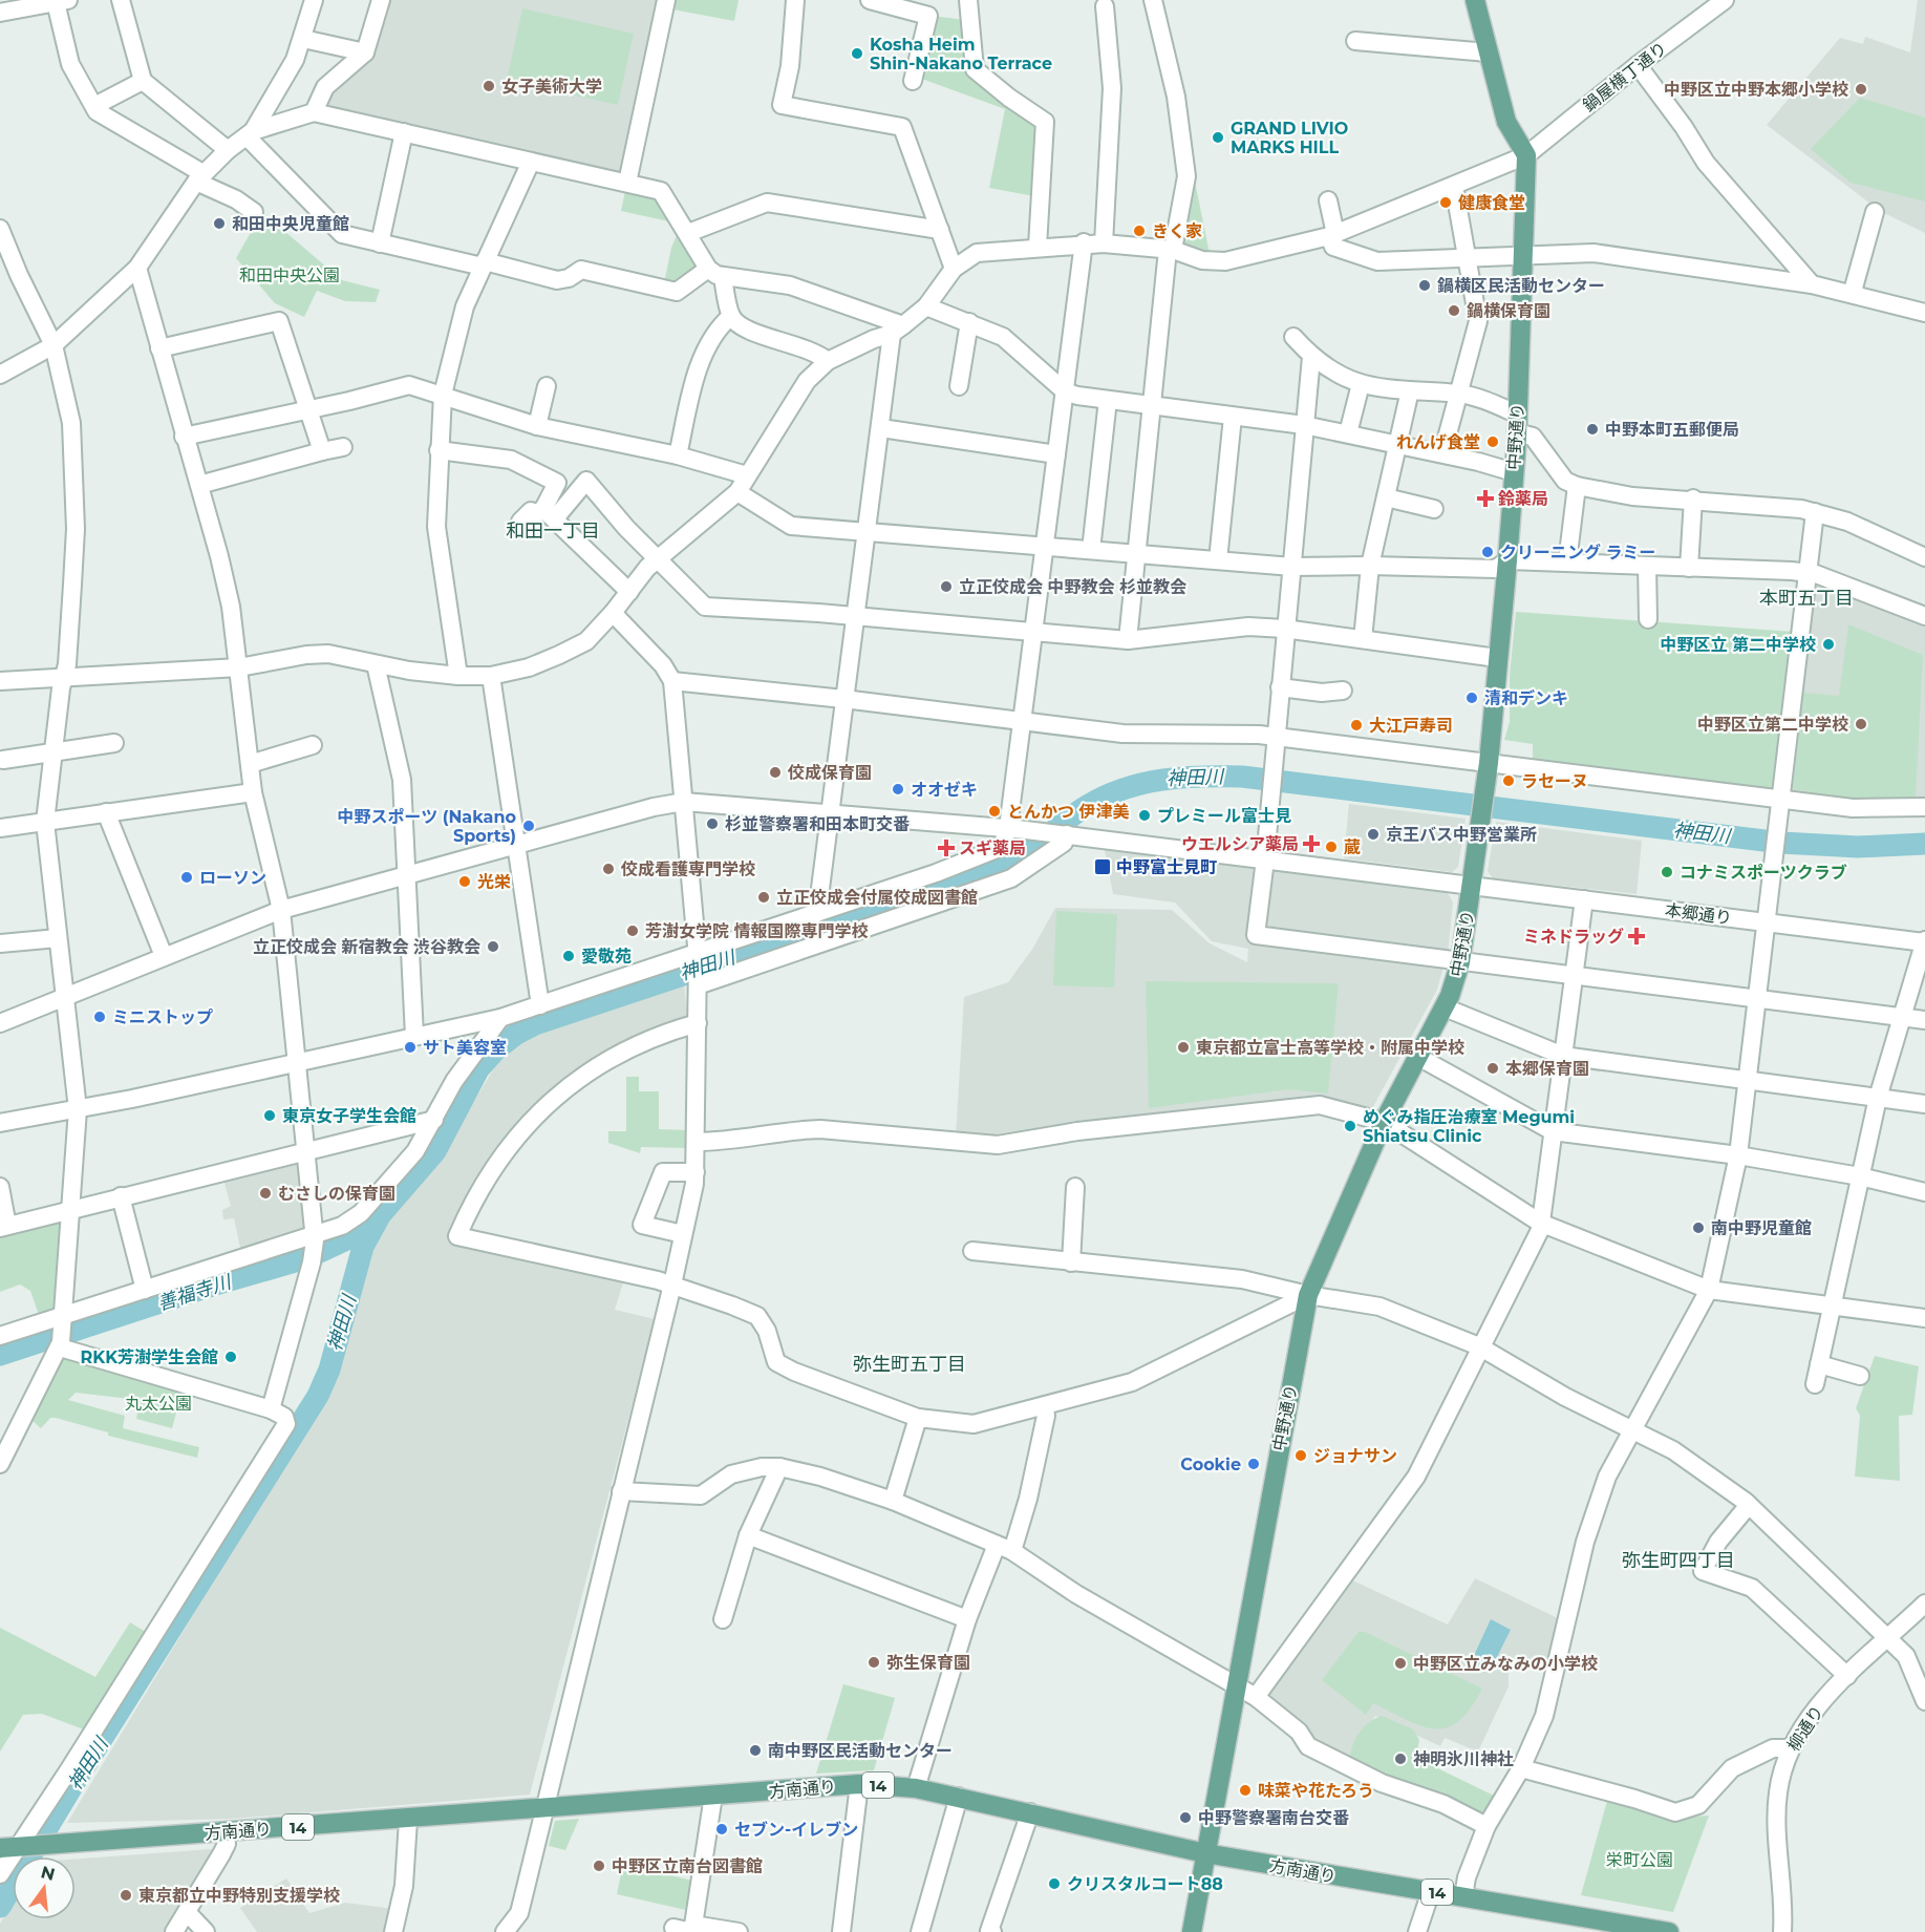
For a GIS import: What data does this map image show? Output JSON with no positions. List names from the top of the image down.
{
  "streets": {
    "main road": ["中野通り", "14", "方南通り"],
    "street": ["鍋屋横丁通り", "本郷通り", "柳通り"]
  },
  "crossings": [
    ["鍋屋横丁通り", "中野通り"],
    ["中野通り", "本郷通り"],
    ["中野通り", "方南通り"]
  ],
  "districts": [
    "和田一丁目",
    "本町五丁目",
    "弥生町五丁目",
    "弥生町四丁目"
  ],
  "water": ["神田川", "善福寺川"],
  "parks": ["和田中央公園", "丸太公園", "栄町公園"],
  "places": {
    "other": [
      "Kosha Heim Shin-Nakano Terrace",
      "女子美術大学",
      "中野区立中野本郷小学校",
      "GRAND LIVIO MARKS HILL",
      "健康食堂",
      "和田中央児童館",
      "きく家",
      "鍋横区民活動センター",
      "鍋横保育園",
      "中野本町五郵便局",
      "れんげ食堂",
      "クリーニング ラミー",
      "立正佼成会 中野教会 杉並教会",
      "中野区立 第二中学校",
      "清和デンキ",
      "中野区立第二中学校",
      "大江戸寿司",
      "佼成保育園",
      "ラセーヌ",
      "オオゼキ",
      "とんかつ 伊津美",
      "プレミール富士見",
      "杉並警察署和田本町交番",
      "中野スポーツ (Nakano Sports)",
      "京王バス中野営業所",
      "蔵",
      "佼成看護専門学校",
      "コナミスポーツクラブ",
      "ローソン",
      "光栄",
      "立正佼成会付属佼成図書館",
      "芳澍女学院 情報国際専門学校",
      "立正佼成会 新宿教会 渋谷教会",
      "愛敬苑",
      "ミニストップ",
      "サト美容室",
      "東京都立富士高等学校・附属中学校",
      "本郷保育園",
      "東京女子学生会館",
      "めぐみ指圧治療室 Megumi Shiatsu Clinic",
      "むさしの保育園",
      "南中野児童館",
      "RKK芳澍学生会館",
      "ジョナサン",
      "Cookie",
      "弥生保育園",
      "中野区立みなみの小学校",
      "南中野区民活動センター",
      "神明氷川神社",
      "味菜や花たろう",
      "中野警察署南台交番",
      "セブン-イレブン",
      "中野区立南台図書館",
      "クリスタルコート88",
      "東京都立中野特別支援学校"
    ],
    "health": [
      "鈴薬局",
      "ウエルシア薬局",
      "スギ薬局",
      "ミネドラッグ"
    ],
    "transit": ["中野富士見町"]
  },
  "north": "top"
}
